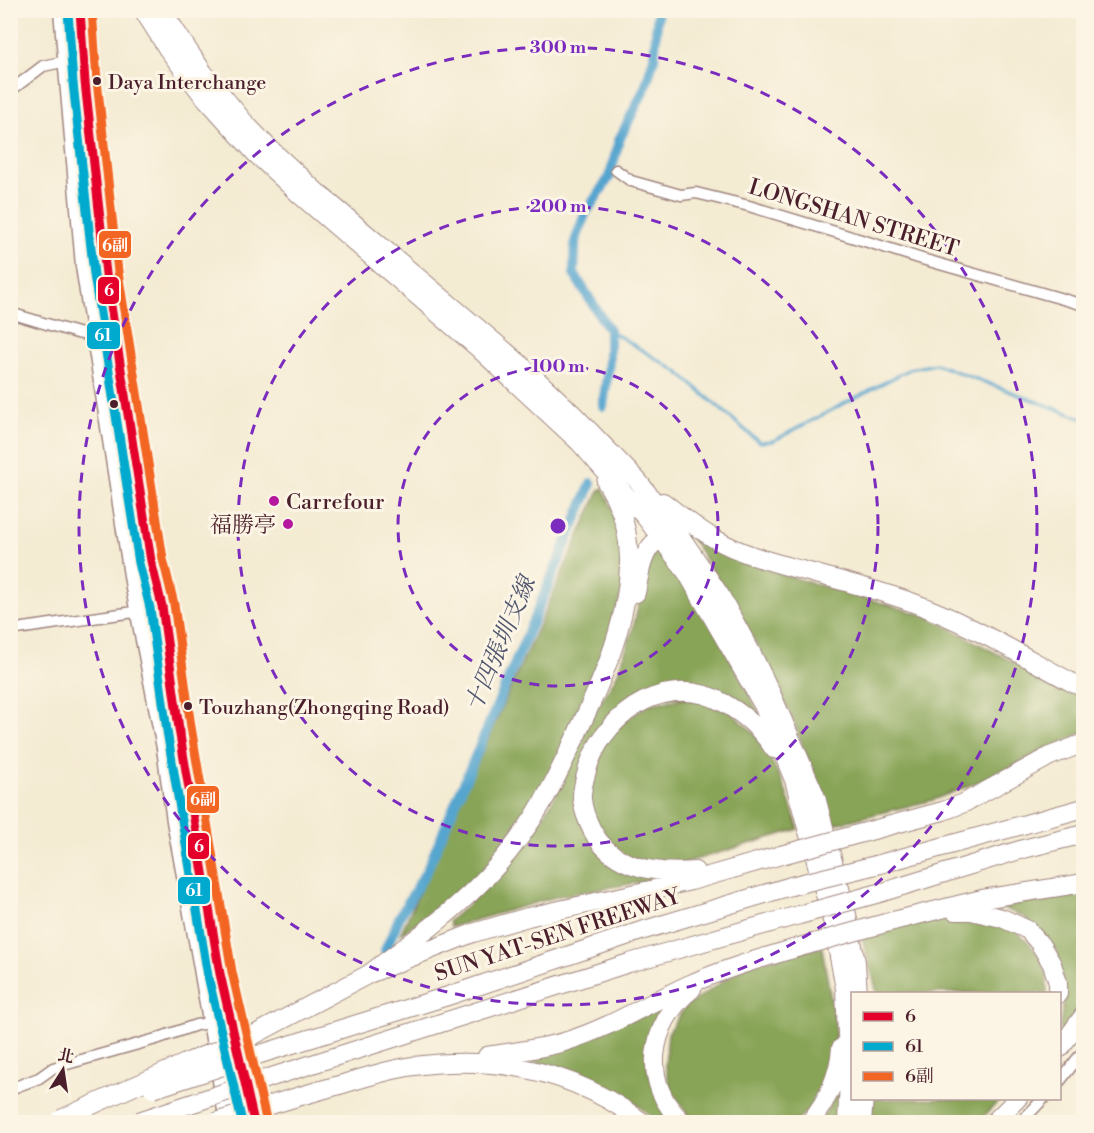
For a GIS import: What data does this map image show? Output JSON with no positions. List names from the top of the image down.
{
  "streets": {
    "highway": ["SUN YAT-SEN FREEWAY"],
    "street": ["LONGSHAN STREET"]
  },
  "water": ["十四張圳支線"],
  "places": [
    "Daya Interchange",
    "Carrefour",
    "福勝亭",
    "Touzhang(Zhongqing Road)"
  ],
  "lines": ["transit line 6", "transit line 6副", "transit line 61"],
  "legend": ["6", "61", "6副"],
  "north": "top",
  "rings": ["300 m", "200 m", "100 m"]
}
